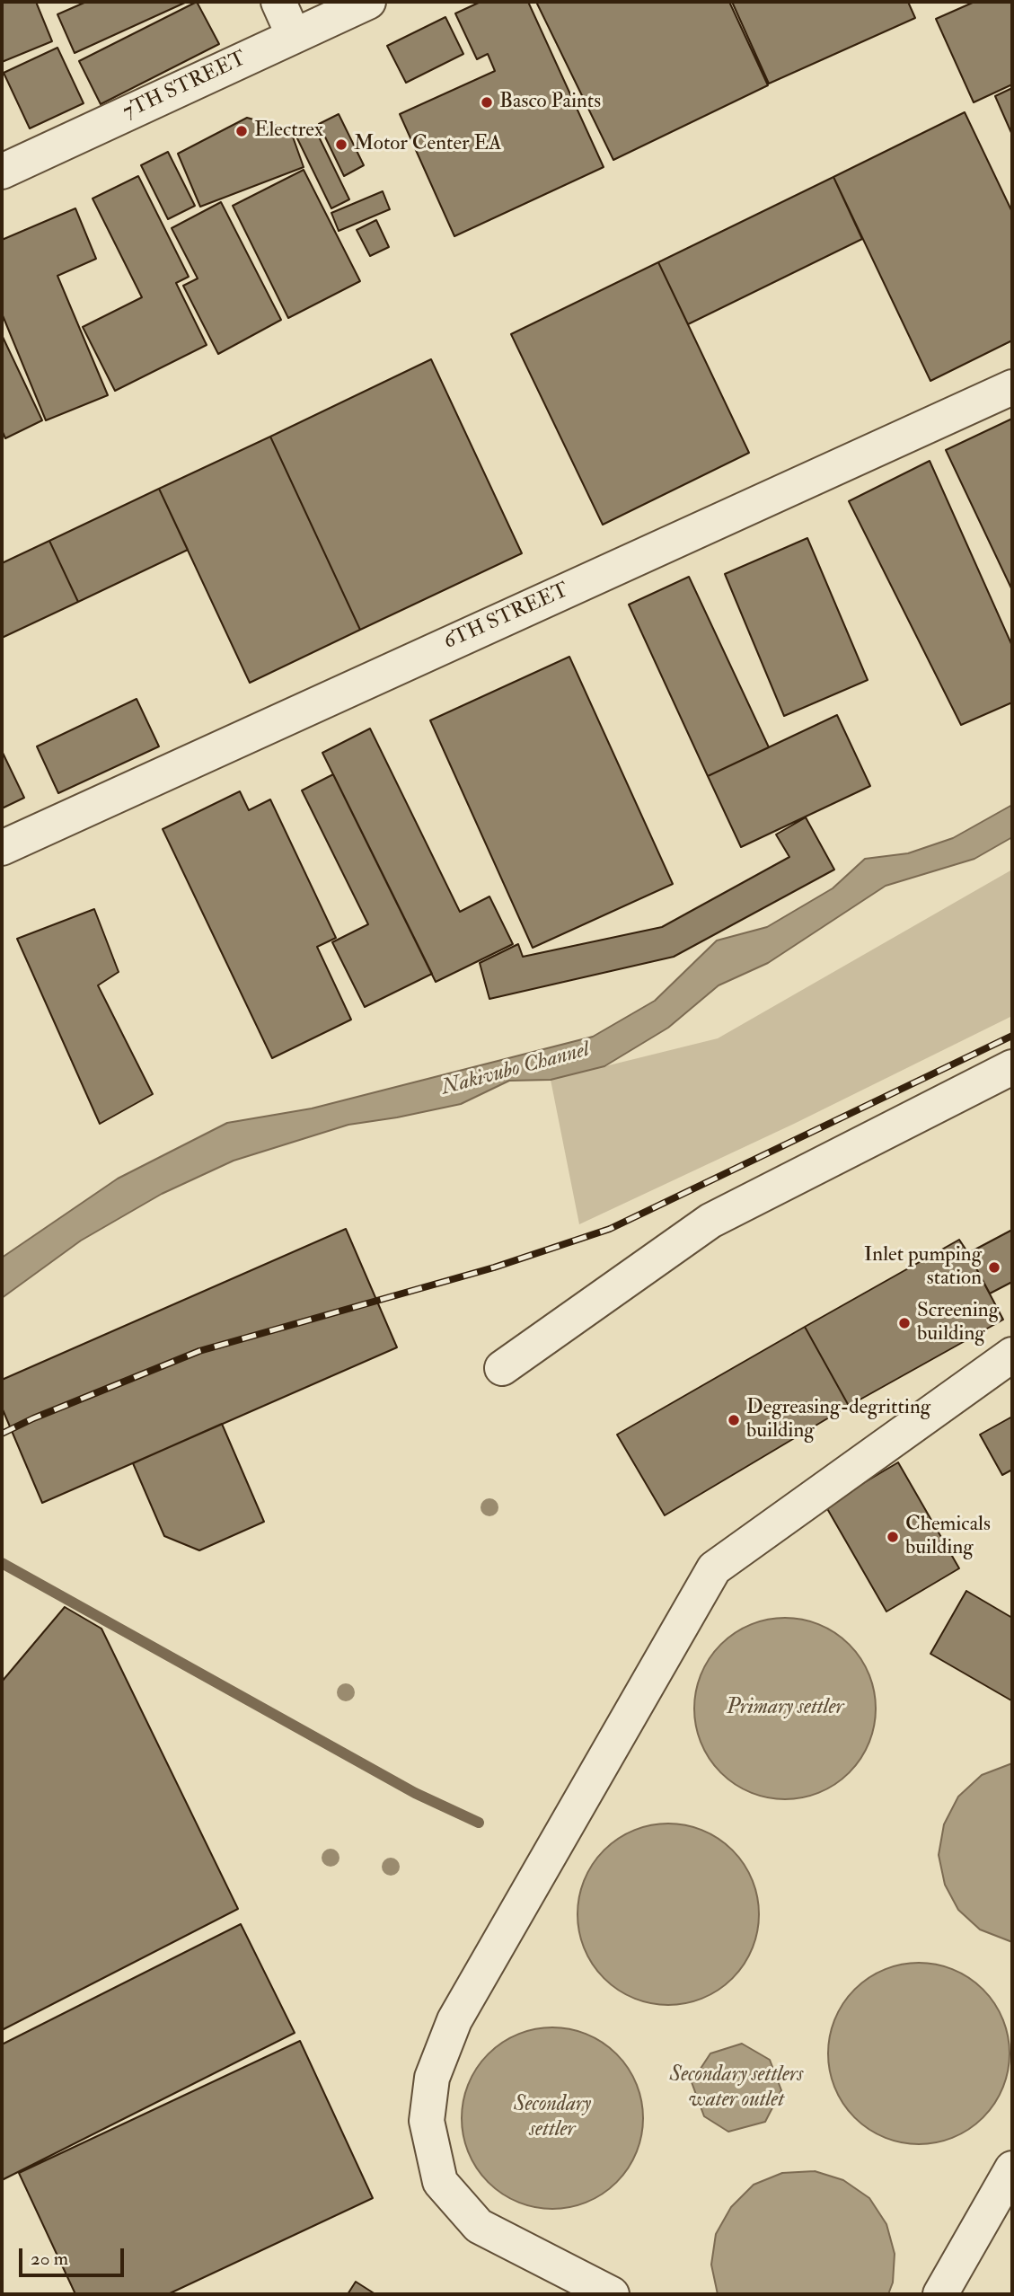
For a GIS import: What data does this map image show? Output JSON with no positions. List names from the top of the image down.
{
  "streets": {
    "street": ["7TH STREET", "6TH STREET"]
  },
  "water": [
    "Nakivubo Channel",
    "Primary settler",
    "Secondary settlers water outlet",
    "Secondary settler"
  ],
  "places": [
    "Basco Paints",
    "Electrex",
    "Motor Center EA",
    "Inlet pumping station",
    "Screening building",
    "Degreasing-degritting building",
    "Chemicals building"
  ],
  "scale_bar": "20 m"
}
